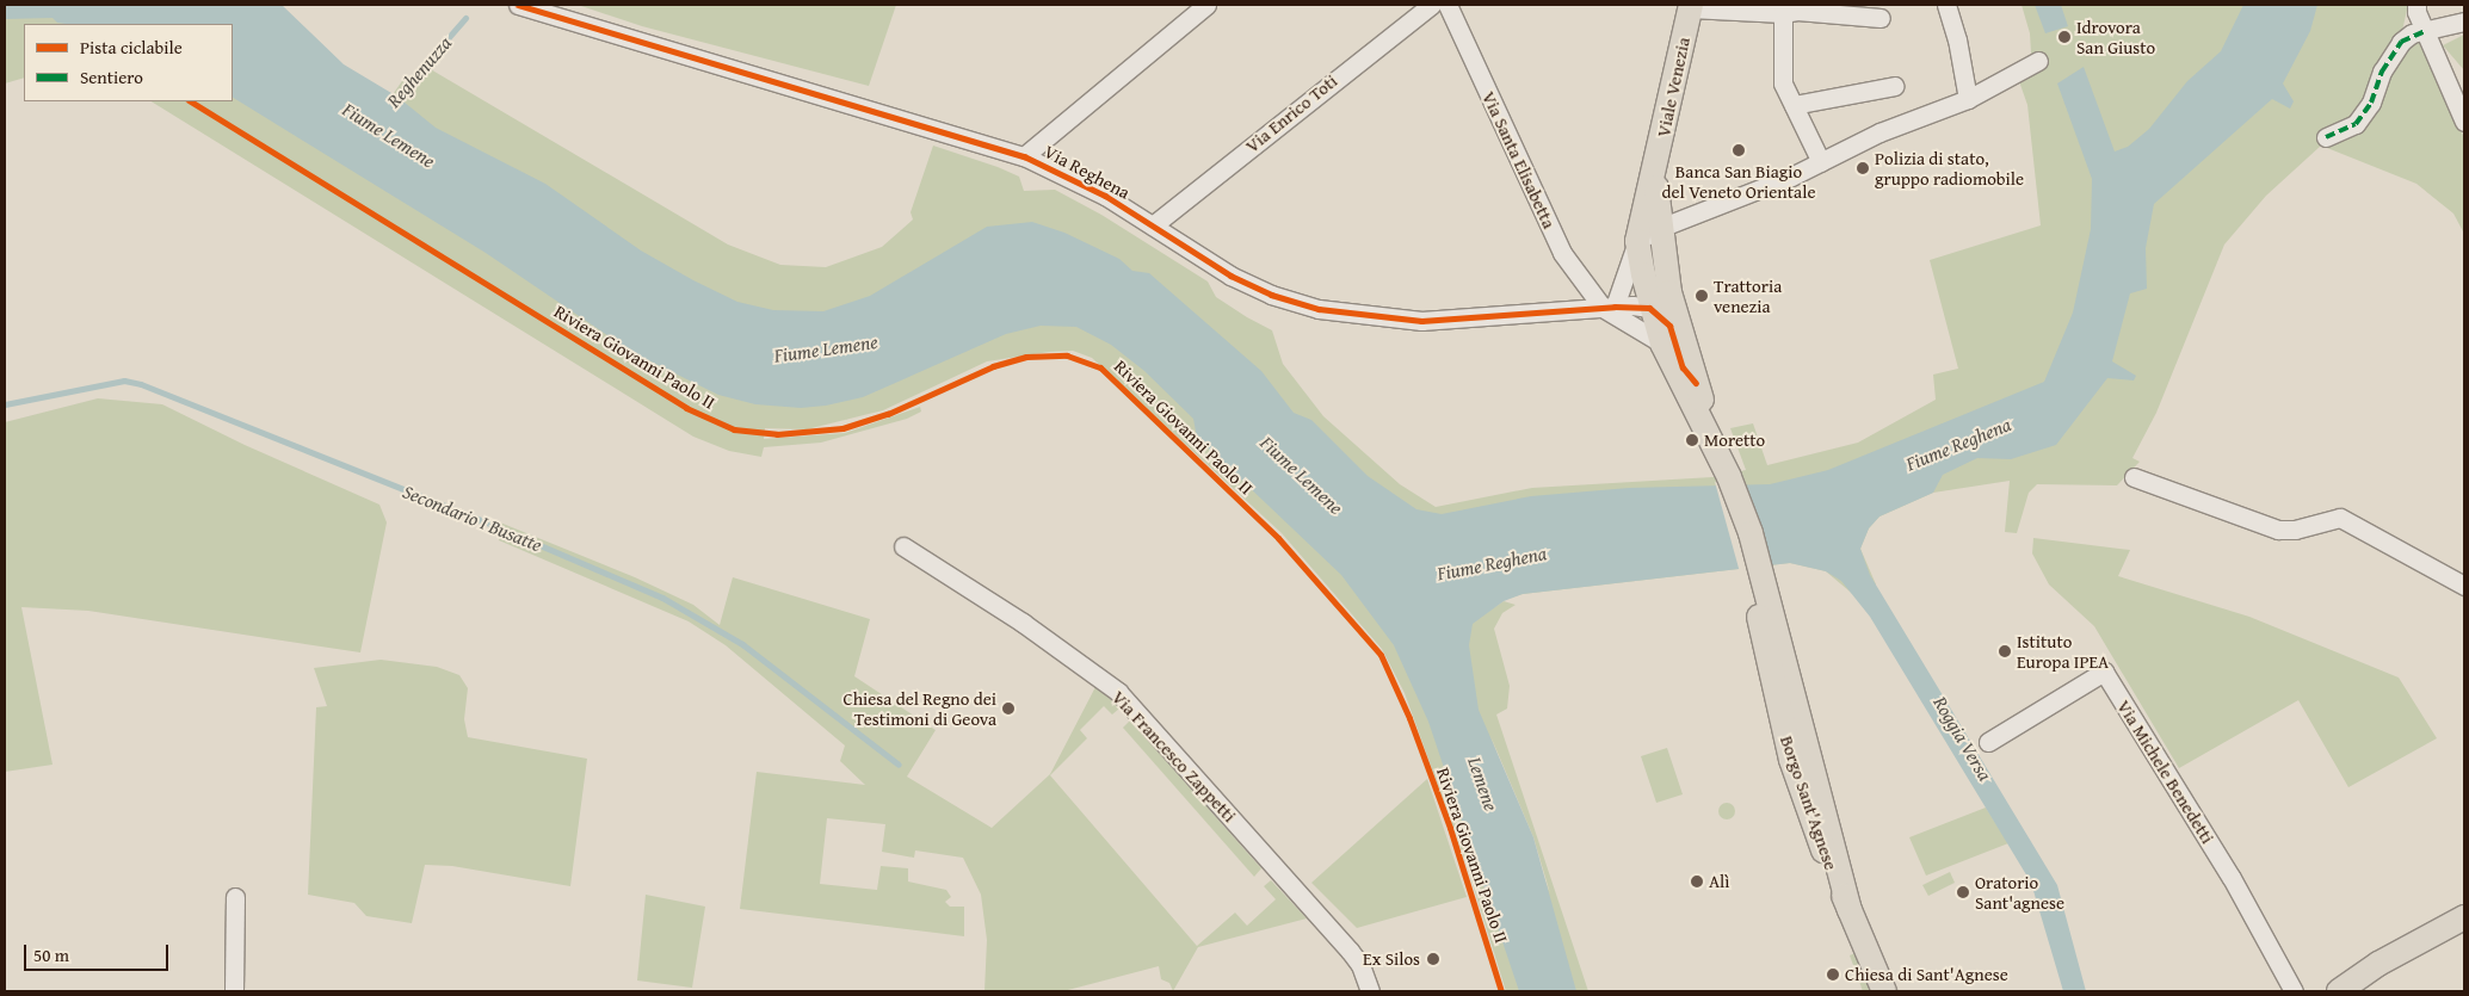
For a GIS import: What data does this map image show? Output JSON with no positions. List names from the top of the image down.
{
  "streets": {
    "main road": ["Viale Venezia", "Borgo Sant'Agnese"],
    "street": [
      "Via Enrico Toti",
      "Via Santa Elisabetta",
      "Via Reghena",
      "Via Francesco Zappetti",
      "Via Michele Benedetti"
    ],
    "cycle path": ["Riviera Giovanni Paolo II"]
  },
  "crossings": [
    ["Viale Venezia", "Via Santa Elisabetta"],
    ["Viale Venezia", "Via Reghena"],
    ["Viale Venezia", "Borgo Sant'Agnese"],
    ["Via Enrico Toti", "Via Reghena"],
    ["Via Santa Elisabetta", "Via Reghena"]
  ],
  "water": [
    "Reghenuzza",
    "Fiume Lemene",
    "Fiume Reghena",
    "Secondario I Busatte",
    "Roggia Versa",
    "Lemene"
  ],
  "places": [
    "Idrovora San Giusto",
    "Banca San Biagio del Veneto Orientale",
    "Polizia di stato, gruppo radiomobile",
    "Trattoria venezia",
    "Moretto",
    "Istituto Europa IPEA",
    "Chiesa del Regno dei Testimoni di Geova",
    "Alì",
    "Oratorio Sant'agnese",
    "Ex Silos",
    "Chiesa di Sant'Agnese"
  ],
  "legend": ["Pista ciclabile", "Sentiero"],
  "scale_bar": "50 m"
}
